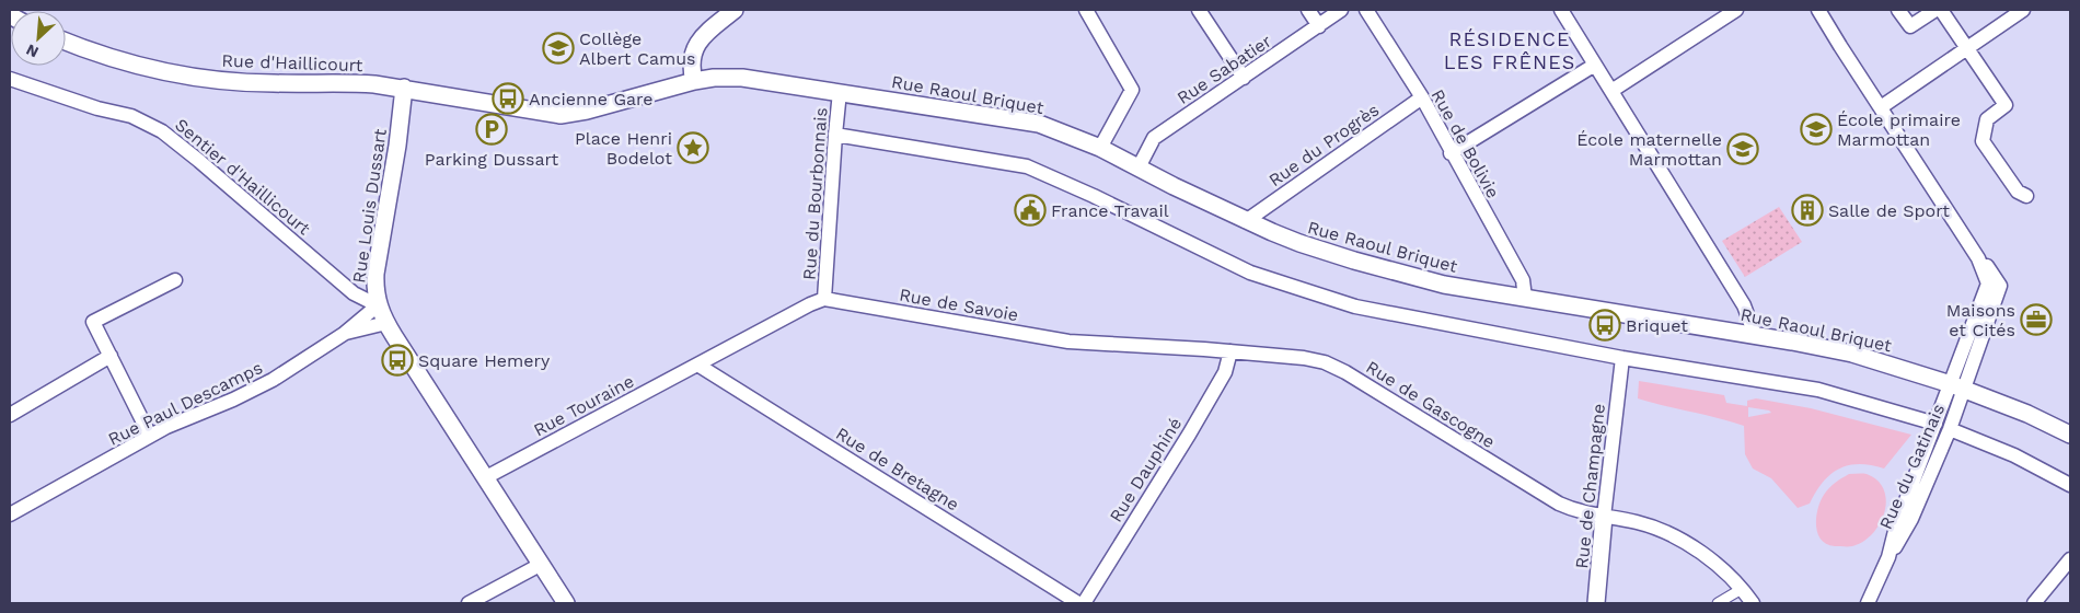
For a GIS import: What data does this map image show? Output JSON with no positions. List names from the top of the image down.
{
  "streets": {
    "street": [
      "Rue d'Haillicourt",
      "Rue Sabatier",
      "Rue Raoul Briquet",
      "Rue de Bolivie",
      "Rue du Progrès",
      "Sentier d'Haillicourt",
      "Rue du Bourbonnais",
      "Rue Louis Dussart",
      "Rue de Savoie",
      "Rue Paul Descamps",
      "Rue de Gascogne",
      "Rue Touraine",
      "Rue du Gatinais",
      "Rue de Bretagne",
      "Rue Dauphiné",
      "Rue de Champagne"
    ]
  },
  "crossings": [
    ["Rue d'Haillicourt", "Rue Louis Dussart"],
    ["Rue Sabatier", "Rue Raoul Briquet"],
    ["Rue Raoul Briquet", "Rue de Bolivie"],
    ["Rue Raoul Briquet", "Rue du Progrès"],
    ["Rue Raoul Briquet", "Rue du Bourbonnais"],
    ["Rue Raoul Briquet", "Rue du Gatinais"],
    ["Rue de Bolivie", "Rue du Progrès"],
    ["Sentier d'Haillicourt", "Rue Louis Dussart"],
    ["Sentier d'Haillicourt", "Rue Paul Descamps"],
    ["Rue du Bourbonnais", "Rue de Savoie"],
    ["Rue Louis Dussart", "Rue Paul Descamps"],
    ["Rue Louis Dussart", "Rue Touraine"],
    ["Rue de Savoie", "Rue de Gascogne"],
    ["Rue de Savoie", "Rue Dauphiné"],
    ["Rue de Gascogne", "Rue Dauphiné"],
    ["Rue de Gascogne", "Rue de Champagne"],
    ["Rue Touraine", "Rue de Bretagne"]
  ],
  "districts": ["RÉSIDENCE LES FRÊNES"],
  "places": {
    "school or university": ["Collège Albert Camus", "École primaire Marmottan", "École maternelle Marmottan"],
    "bus stop": ["Ancienne Gare", "Briquet", "Square Hemery"],
    "parking": ["Parking Dussart"],
    "place": ["Place Henri Bodelot"],
    "public building": ["France Travail"],
    "building": ["Salle de Sport"],
    "office": ["Maisons et Cités"]
  },
  "north": "bottom left"
}
